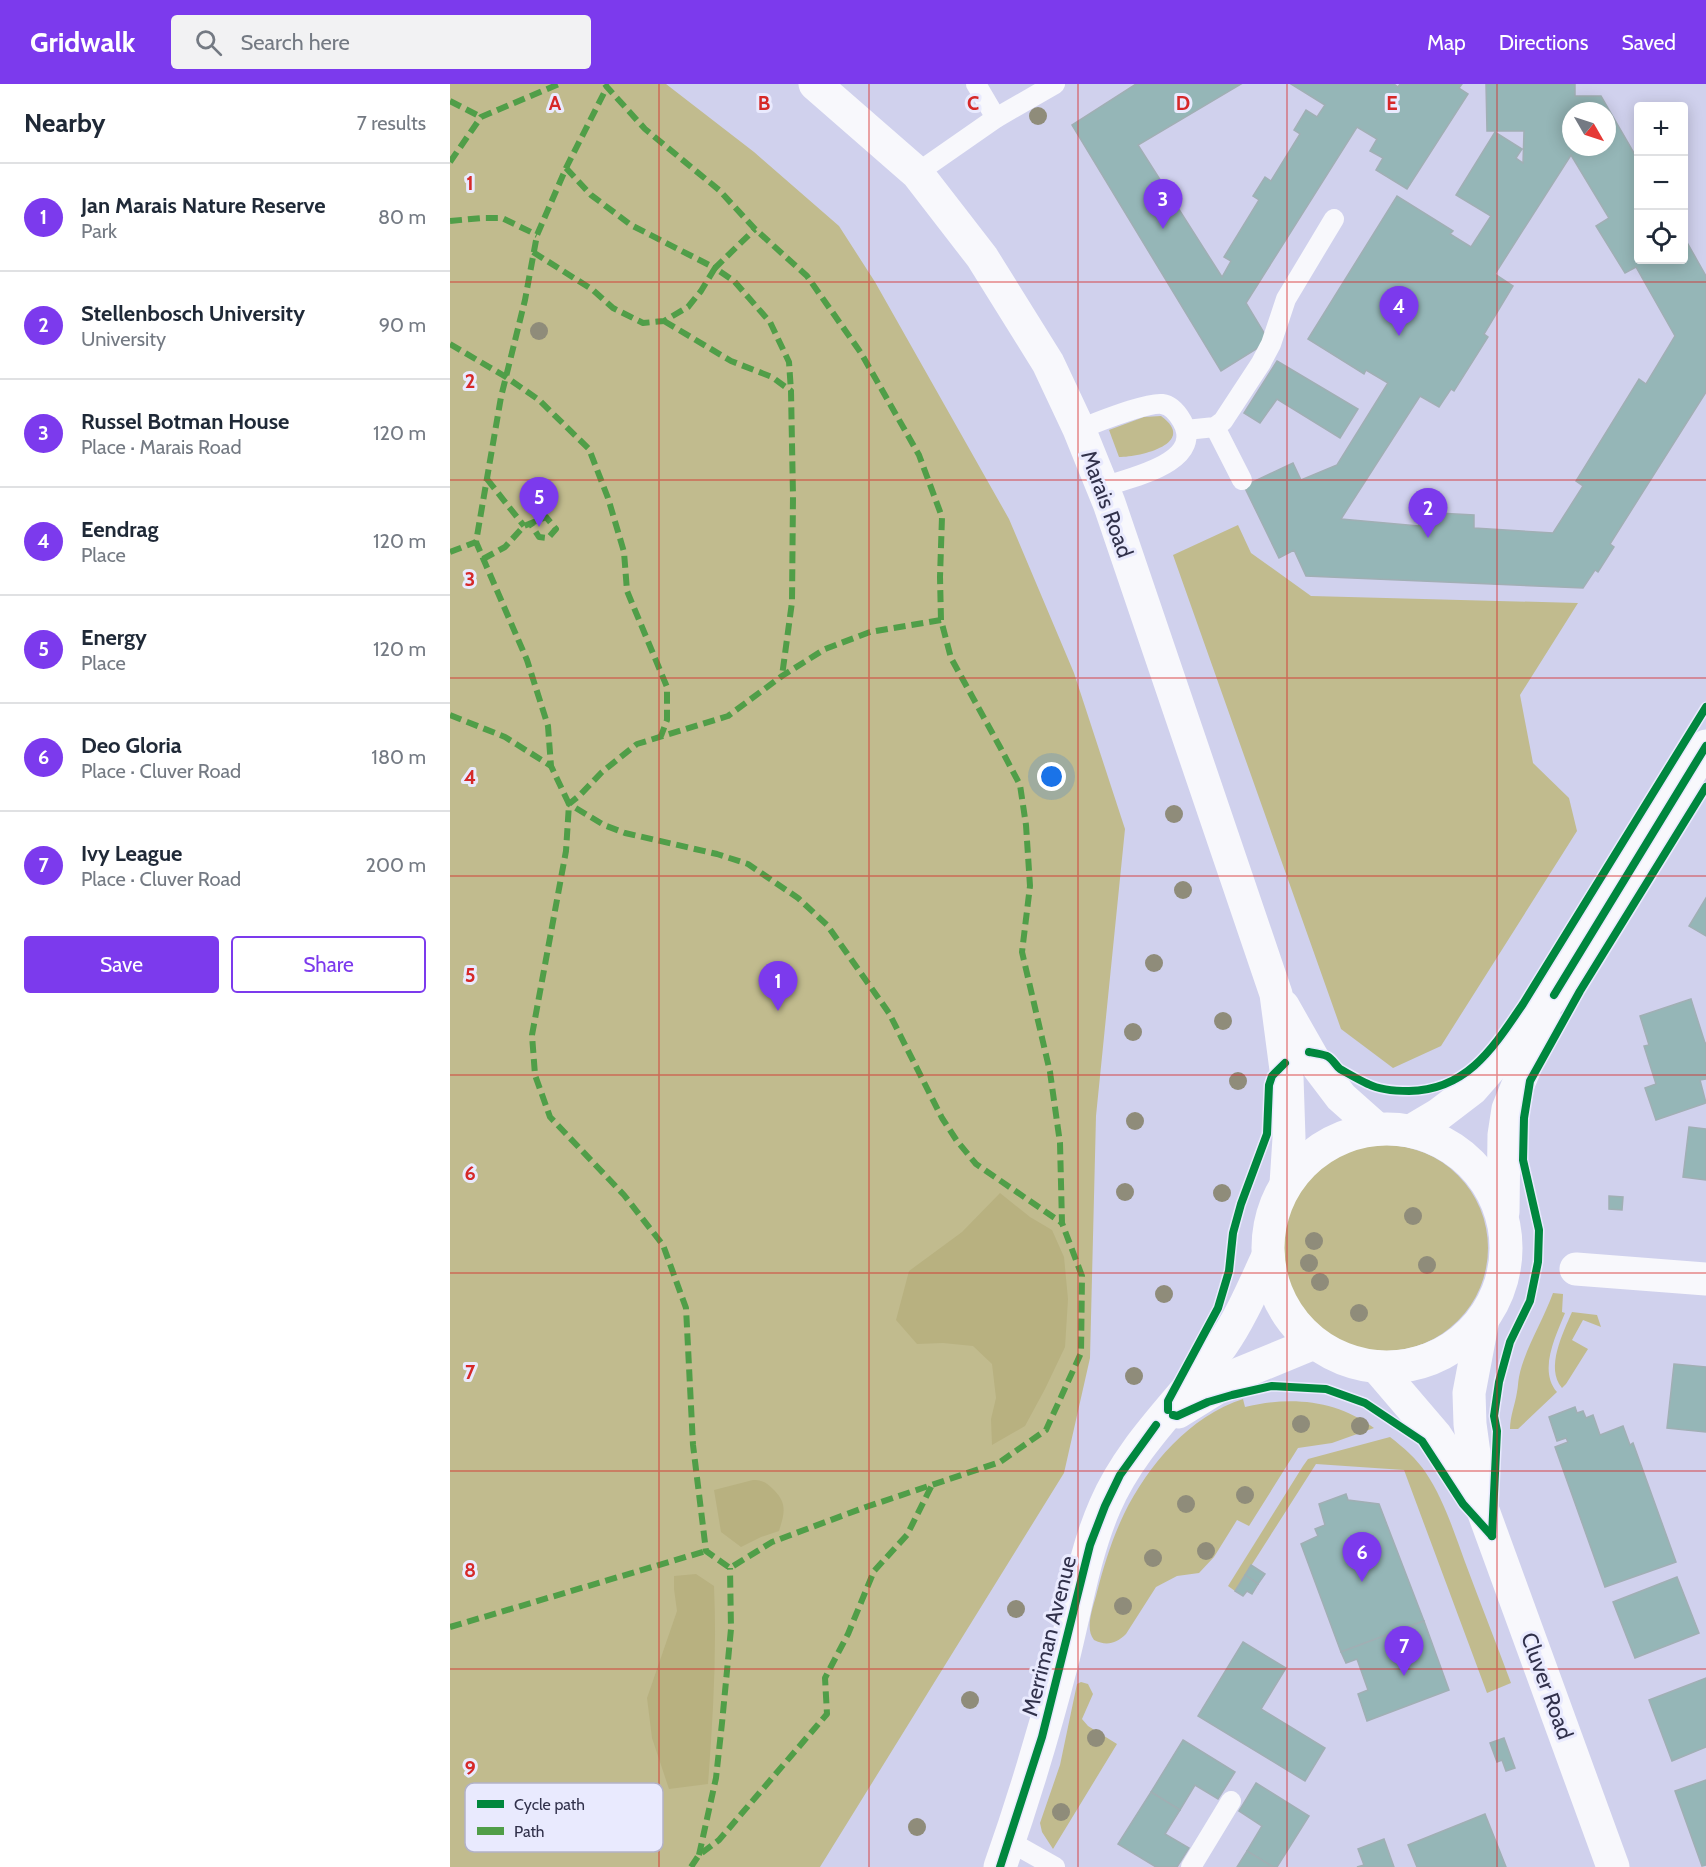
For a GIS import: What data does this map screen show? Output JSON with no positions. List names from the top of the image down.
{
  "streets": {
    "street": ["Marais Road", "Merriman Avenue", "Cluver Road"]
  },
  "legend": ["Cycle path", "Path"],
  "north": "bottom right",
  "page": {
    "header": "Gridwalk",
    "search": "Search here",
    "nav": ["Map", "Directions", "Saved"],
    "heading": ["Nearby", "7 results"],
    "map_buttons": ["+", "−"],
    "list": [
      {
        "mark": "1",
        "name": "Jan Marais Nature Reserve",
        "note": "Park",
        "value": "80 m"
      },
      {
        "mark": "2",
        "name": "Stellenbosch University",
        "note": "University",
        "value": "90 m"
      },
      {
        "mark": "3",
        "name": "Russel Botman House",
        "note": "Place · Marais Road",
        "value": "120 m"
      },
      {
        "mark": "4",
        "name": "Eendrag",
        "note": "Place",
        "value": "120 m"
      },
      {
        "mark": "5",
        "name": "Energy",
        "note": "Place",
        "value": "120 m"
      },
      {
        "mark": "6",
        "name": "Deo Gloria",
        "note": "Place · Cluver Road",
        "value": "180 m"
      },
      {
        "mark": "7",
        "name": "Ivy League",
        "note": "Place · Cluver Road",
        "value": "200 m"
      }
    ],
    "pins": [
      "3",
      "4",
      "5",
      "2",
      "1",
      "6",
      "7"
    ],
    "buttons": ["Save", "Share"]
  },
  "grid": {
    "columns": [
      "A",
      "B",
      "C",
      "D",
      "E"
    ],
    "rows": [
      "1",
      "2",
      "3",
      "4",
      "5",
      "6",
      "7",
      "8",
      "9"
    ]
  }
}
